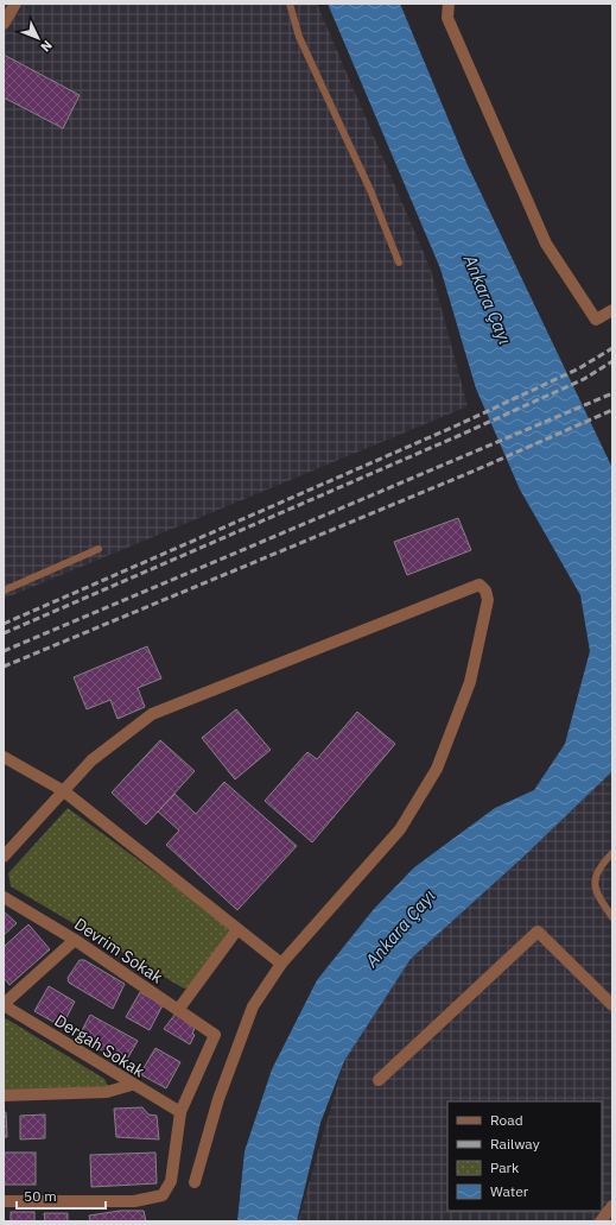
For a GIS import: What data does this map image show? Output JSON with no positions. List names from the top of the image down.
{
  "streets": {
    "street": ["Devrim Sokak", "Dergah Sokak"]
  },
  "crossings": [
    ["Devrim Sokak", "Dergah Sokak"]
  ],
  "water": ["Ankara Çayı"],
  "legend": [
    "Road",
    "Railway",
    "Park",
    "Water"
  ],
  "scale_bar": "50 m",
  "north": "bottom right"
}
